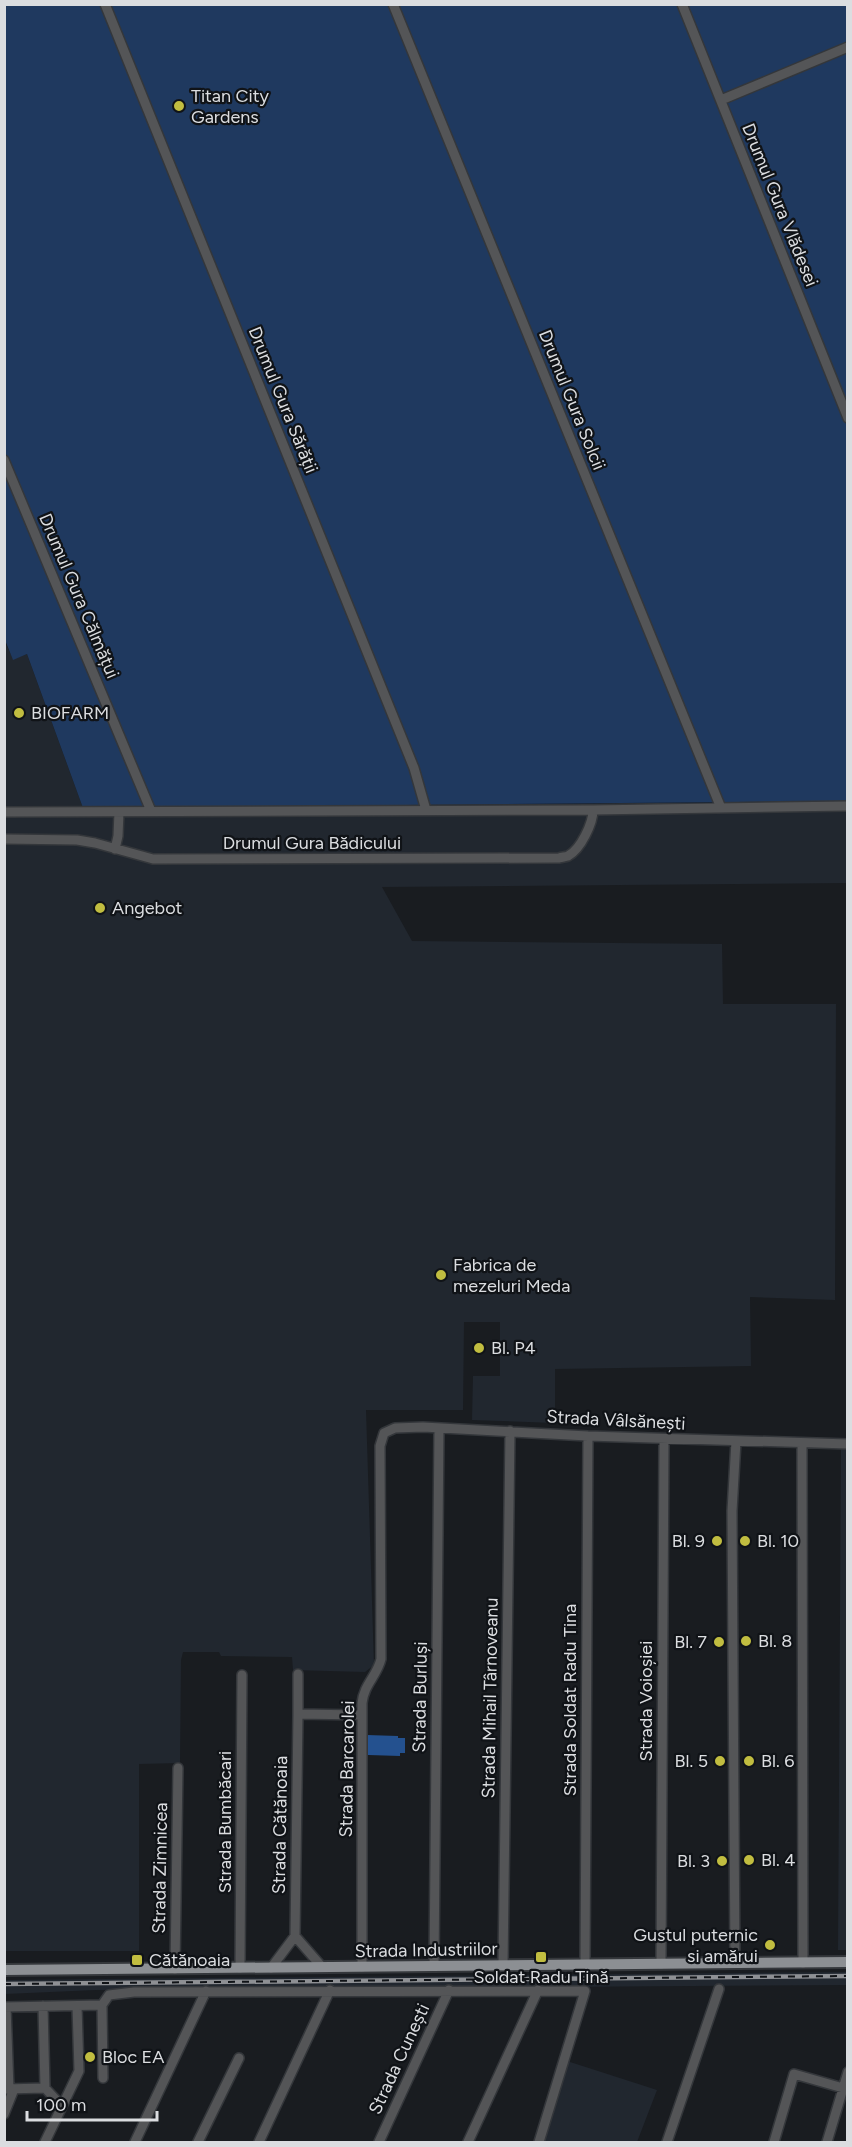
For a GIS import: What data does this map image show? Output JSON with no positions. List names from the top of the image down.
{
  "streets": {
    "main road": ["Strada Industriilor"],
    "street": [
      "Drumul Gura Vlădesei",
      "Drumul Gura Sărății",
      "Drumul Gura Solcii",
      "Drumul Gura Călmățui",
      "Drumul Gura Bădicului",
      "Strada Vâlsănești",
      "Strada Burluși",
      "Strada Mihail Târnoveanu",
      "Strada Soldat Radu Tina",
      "Strada Voioșiei",
      "Strada Barcarolei",
      "Strada Bumbăcari",
      "Strada Cătănoaia",
      "Strada Zimnicea",
      "Strada Cunești"
    ]
  },
  "crossings": [
    ["Drumul Gura Sărății", "Drumul Gura Bădicului"],
    ["Drumul Gura Solcii", "Drumul Gura Bădicului"],
    ["Drumul Gura Călmățui", "Drumul Gura Bădicului"],
    ["Strada Vâlsănești", "Strada Burluși"],
    ["Strada Vâlsănești", "Strada Mihail Târnoveanu"],
    ["Strada Vâlsănești", "Strada Soldat Radu Tina"],
    ["Strada Vâlsănești", "Strada Voioșiei"],
    ["Strada Vâlsănești", "Strada Barcarolei"],
    ["Strada Burluși", "Strada Industriilor"],
    ["Strada Mihail Târnoveanu", "Strada Industriilor"],
    ["Strada Soldat Radu Tina", "Strada Industriilor"],
    ["Strada Voioșiei", "Strada Industriilor"],
    ["Strada Barcarolei", "Strada Industriilor"],
    ["Strada Bumbăcari", "Strada Industriilor"],
    ["Strada Zimnicea", "Strada Industriilor"]
  ],
  "places": {
    "other": [
      "Titan City Gardens",
      "BIOFARM",
      "Angebot",
      "Fabrica de mezeluri Meda",
      "Bl. P4",
      "Bl. 9",
      "Bl. 10",
      "Bl. 8",
      "Bl. 7",
      "Bl. 5",
      "Bl. 6",
      "Bl. 4",
      "Bl. 3",
      "Gustul puternic si amărui",
      "Bloc EA"
    ],
    "transit": ["Soldat Radu Tină", "Cătănoaia"]
  },
  "scale_bar": "100 m"
}
